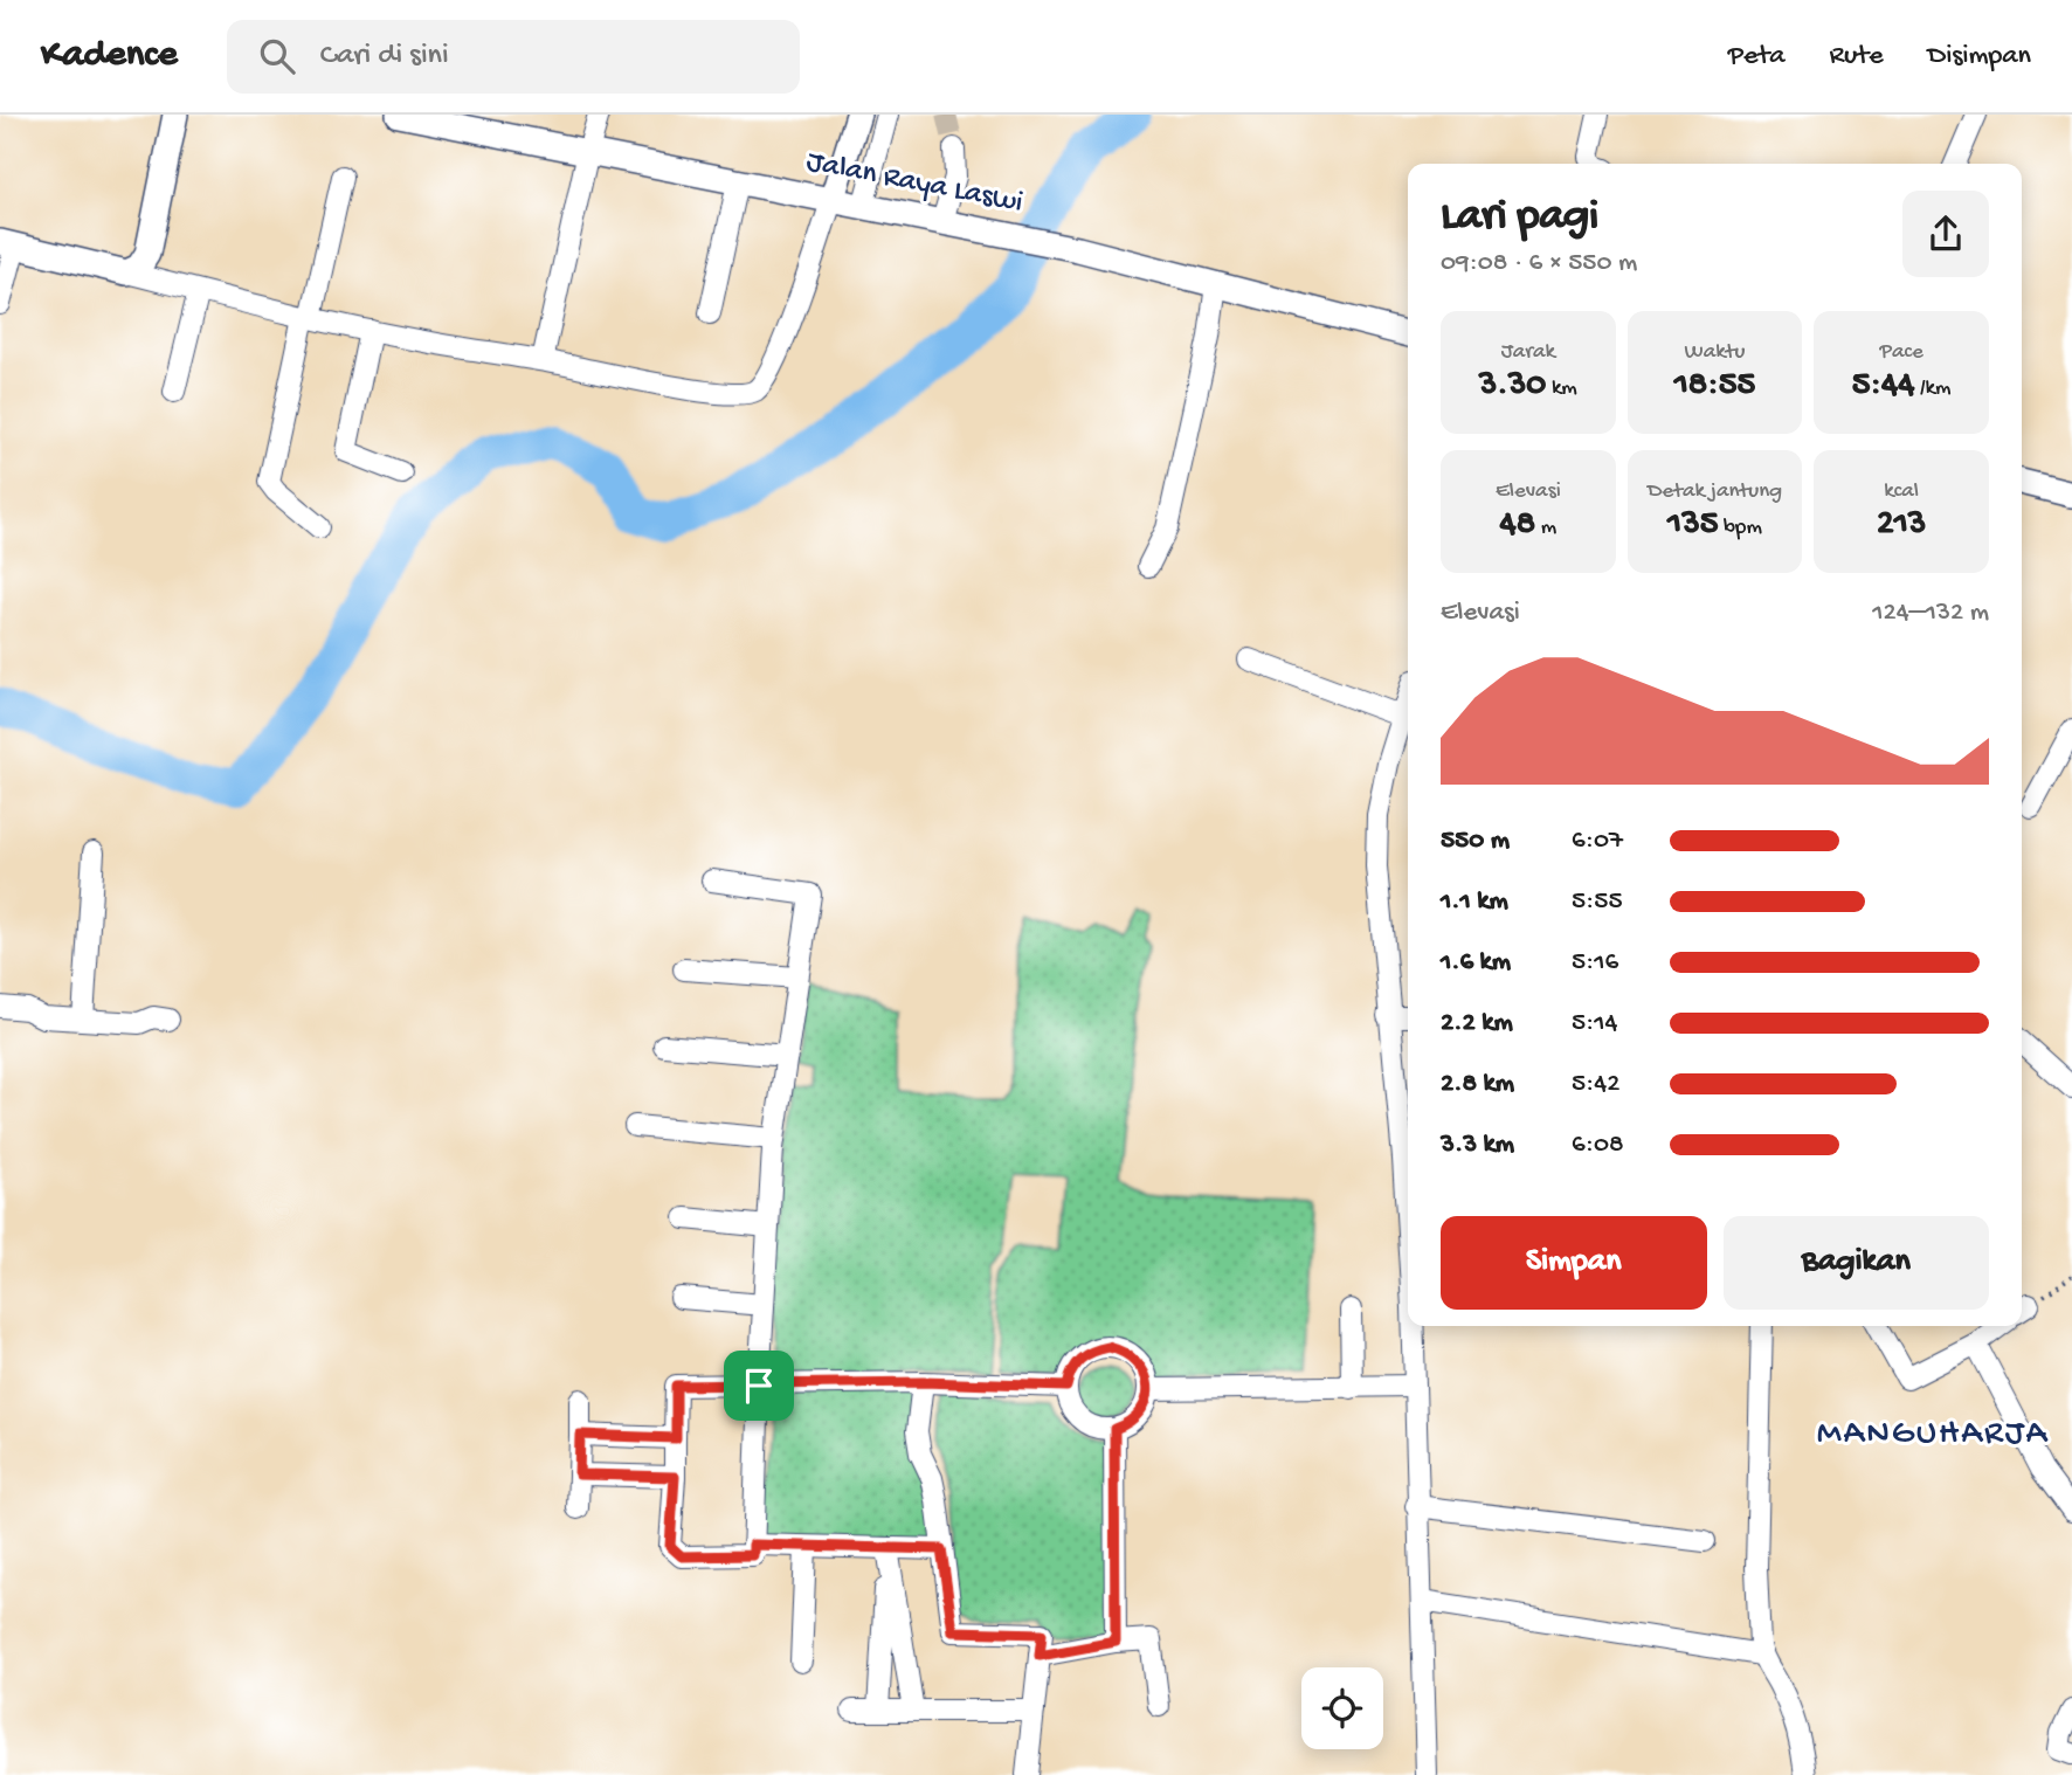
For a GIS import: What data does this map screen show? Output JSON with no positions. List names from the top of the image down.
{
  "streets": {
    "main road": ["Jalan Raya Laswi"]
  },
  "districts": ["MANGUHARJA"],
  "page": {
    "header": "Kadence",
    "search": "Cari di sini",
    "nav": ["Peta", "Rute", "Disimpan"],
    "heading": ["Lari pagi", "09:08 · 6 × 550 m"],
    "stats": [
      ["Jarak", "3.30 km"],
      ["Waktu", "18:55"],
      ["Pace", "5:44 /km"],
      ["Elevasi", "48 m"],
      ["Detak jantung", "135 bpm"],
      ["kcal", "213"]
    ],
    "chart": ["Elevasi", "124–132 m"],
    "list": [
      {
        "name": "550 m",
        "note": "6:07"
      },
      {
        "name": "1.1 km",
        "note": "5:55"
      },
      {
        "name": "1.6 km",
        "note": "5:16"
      },
      {
        "name": "2.2 km",
        "note": "5:14"
      },
      {
        "name": "2.8 km",
        "note": "5:42"
      },
      {
        "name": "3.3 km",
        "note": "6:08"
      }
    ],
    "buttons": ["Simpan", "Bagikan"]
  }
}
